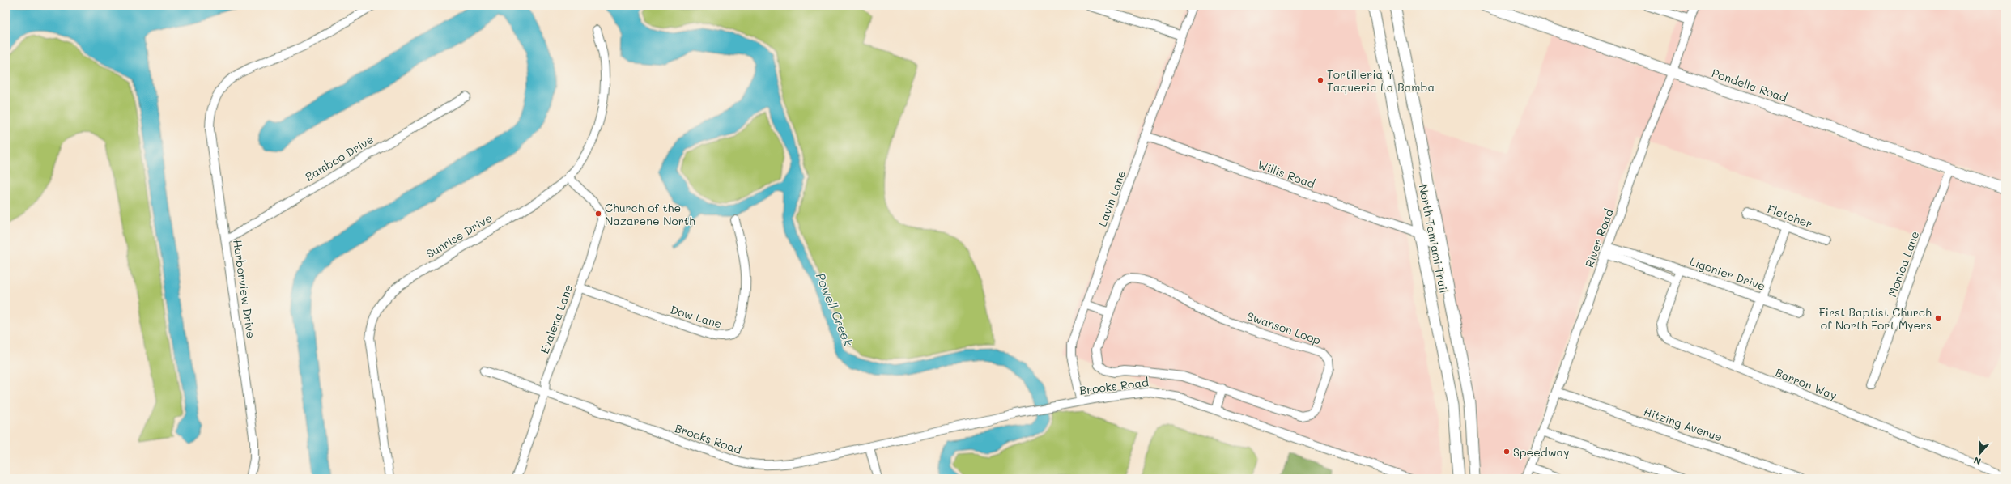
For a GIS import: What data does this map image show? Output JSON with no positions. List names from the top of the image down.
{
  "streets": {
    "main road": ["Pondella Road", "North Tamiami Trail"],
    "street": [
      "Bamboo Drive",
      "Willis Road",
      "Lavin Lane",
      "Fletcher",
      "Sunrise Drive",
      "River Road",
      "Monica Lane",
      "Ligonier Drive",
      "Harborview Drive",
      "Dow Lane",
      "Evalena Lane",
      "Swanson Loop",
      "Barron Way",
      "Brooks Road",
      "Hitzing Avenue"
    ]
  },
  "crossings": [
    ["Pondella Road", "River Road"],
    ["Pondella Road", "Monica Lane"],
    ["Bamboo Drive", "Harborview Drive"],
    ["Willis Road", "Lavin Lane"],
    ["Willis Road", "North Tamiami Trail"],
    ["Lavin Lane", "Brooks Road"],
    ["Sunrise Drive", "Evalena Lane"],
    ["River Road", "Ligonier Drive"],
    ["River Road", "Hitzing Avenue"],
    ["Ligonier Drive", "Barron Way"],
    ["Dow Lane", "Evalena Lane"],
    ["Evalena Lane", "Brooks Road"]
  ],
  "water": ["Powell Creek"],
  "places": [
    "Tortilleria Y Taqueria La Bamba",
    "Church of the Nazarene North",
    "First Baptist Church of North Fort Myers",
    "Speedway"
  ],
  "north": "bottom"
}
